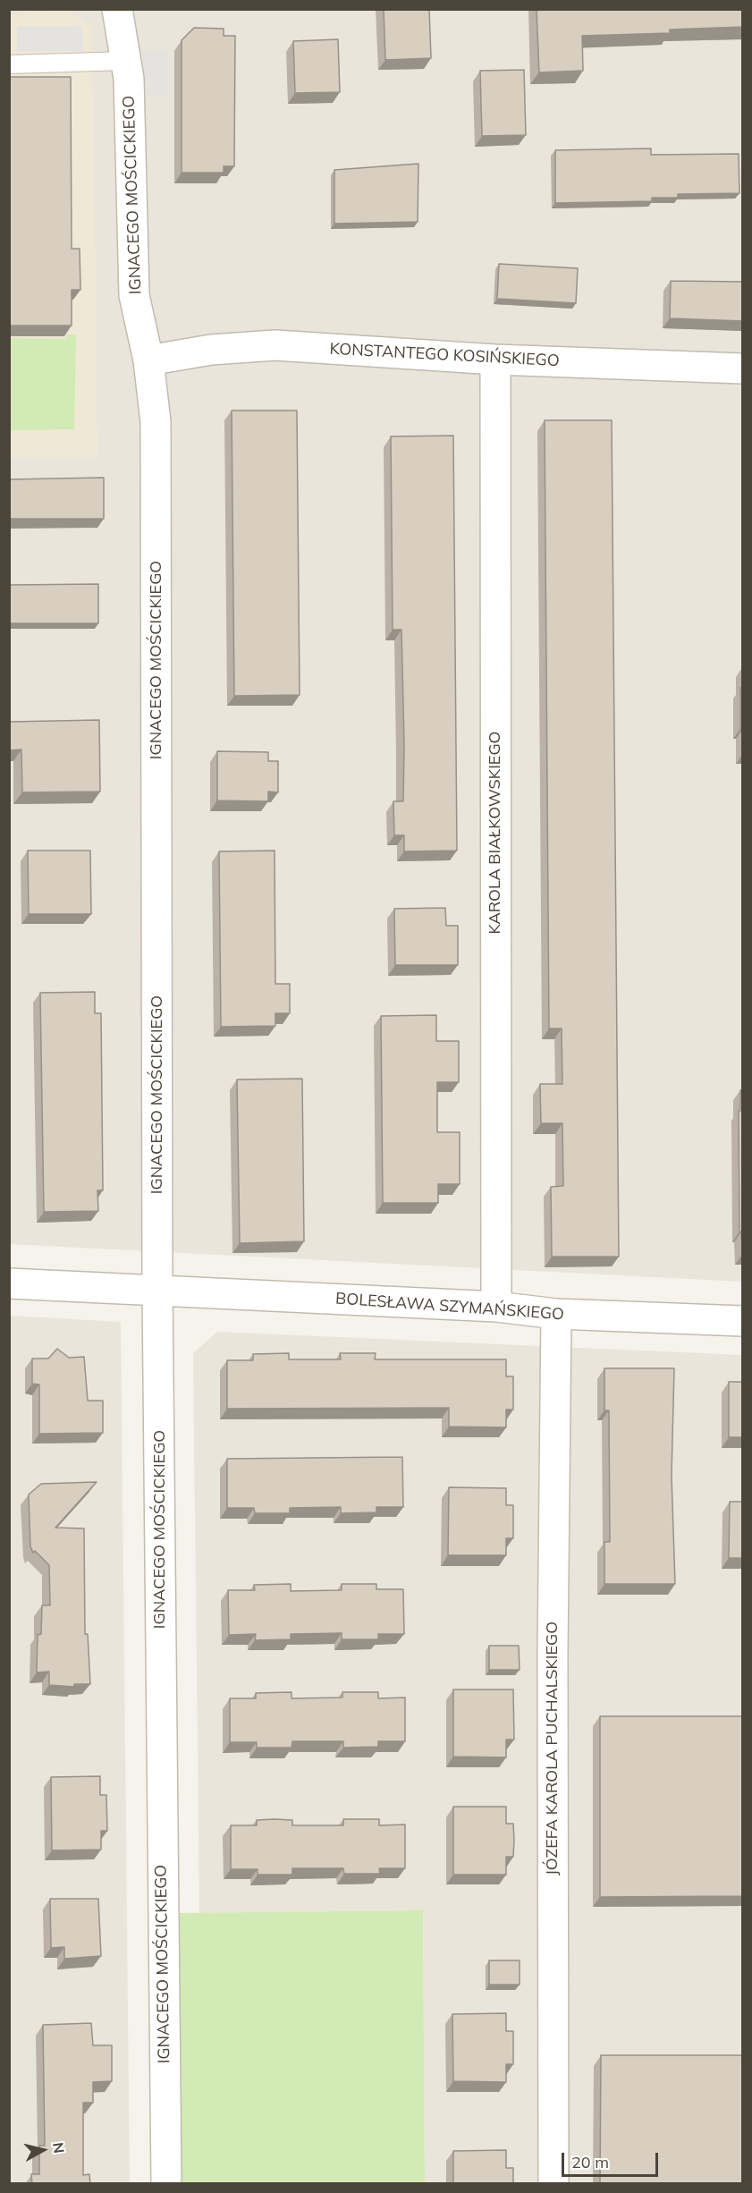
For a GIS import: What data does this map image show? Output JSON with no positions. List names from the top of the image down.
{
  "streets": {
    "street": [
      "IGNACEGO MOŚCICKIEGO",
      "KONSTANTEGO KOSIŃSKIEGO",
      "KAROLA BIAŁKOWSKIEGO",
      "BOLESŁAWA SZYMAŃSKIEGO",
      "JÓZEFA KAROLA PUCHALSKIEGO"
    ]
  },
  "crossings": [
    ["IGNACEGO MOŚCICKIEGO", "KONSTANTEGO KOSIŃSKIEGO"],
    ["IGNACEGO MOŚCICKIEGO", "BOLESŁAWA SZYMAŃSKIEGO"],
    ["KONSTANTEGO KOSIŃSKIEGO", "KAROLA BIAŁKOWSKIEGO"],
    ["KAROLA BIAŁKOWSKIEGO", "BOLESŁAWA SZYMAŃSKIEGO"],
    ["BOLESŁAWA SZYMAŃSKIEGO", "JÓZEFA KAROLA PUCHALSKIEGO"]
  ],
  "scale_bar": "20 m",
  "north": "right"
}
